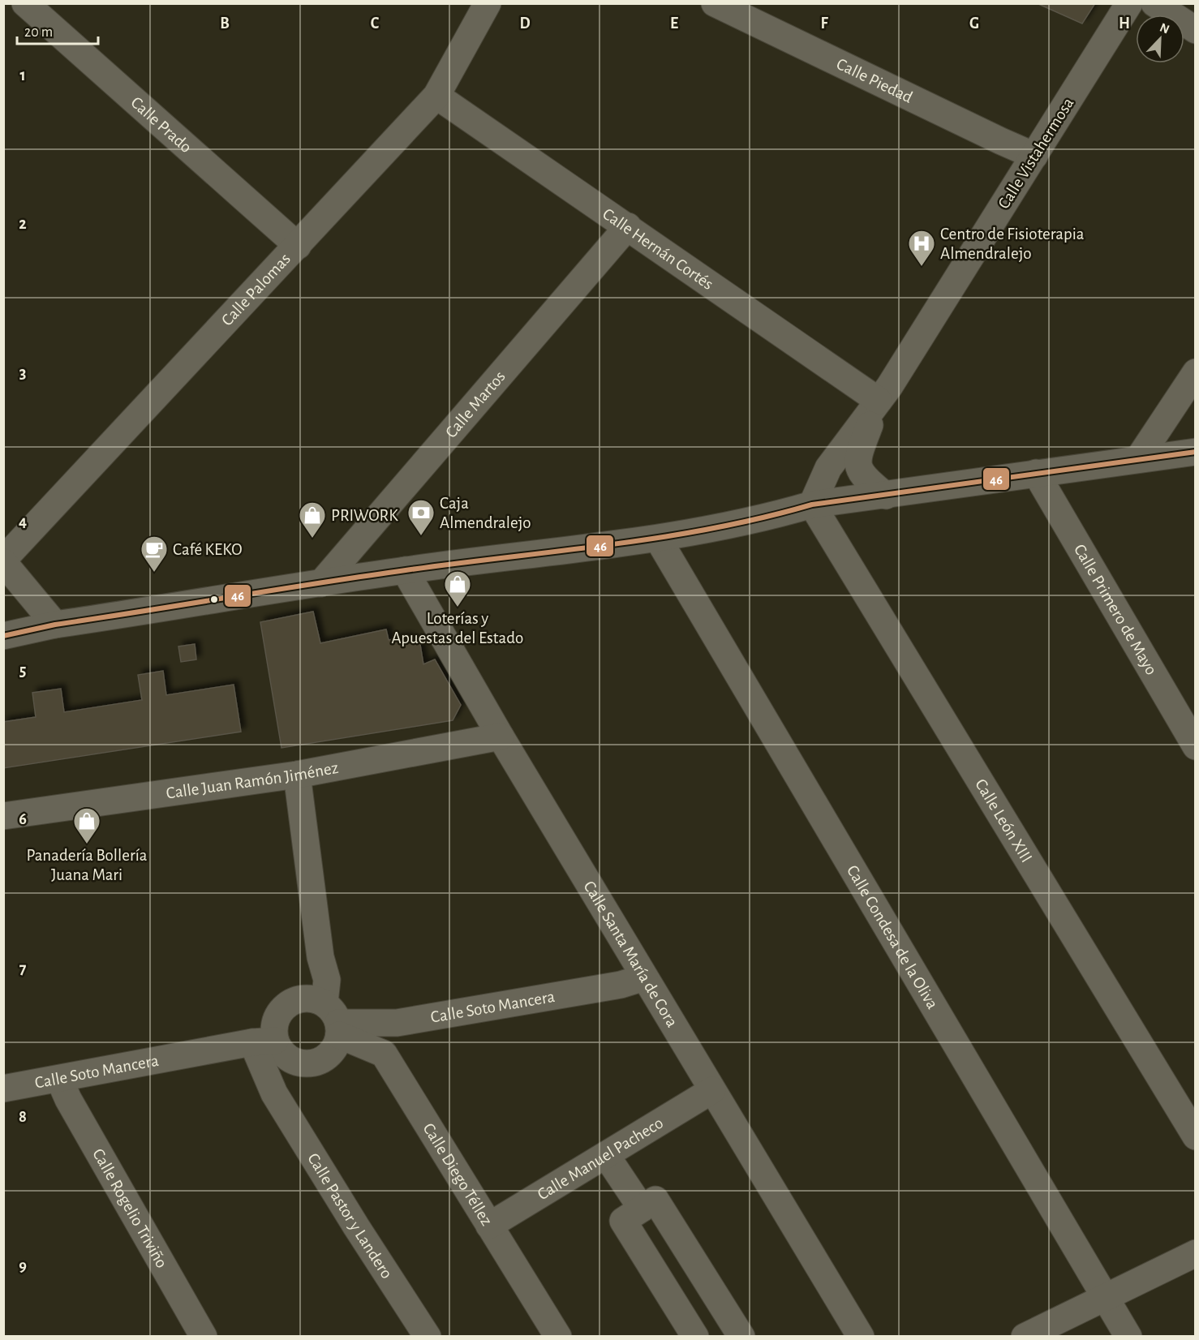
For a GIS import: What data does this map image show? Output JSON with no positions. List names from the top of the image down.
{
  "streets": {
    "street": [
      "Calle Piedad",
      "Calle Prado",
      "Calle Vistahermosa",
      "Calle Hernán Cortés",
      "Calle Palomas",
      "Calle Martos",
      "Calle Primero de Mayo",
      "Calle Juan Ramón Jiménez",
      "Calle León XIII",
      "Calle Condesa de la Oliva",
      "Calle Santa María de Cora",
      "Calle Soto Mancera",
      "Calle Manuel Pacheco",
      "Calle Diego Téllez",
      "Calle Rogelio Triviño",
      "Calle Pastor y Landero"
    ]
  },
  "crossings": [
    ["Calle Piedad", "Calle Vistahermosa"],
    ["Calle Prado", "Calle Palomas"],
    ["Calle Vistahermosa", "Calle Hernán Cortés"],
    ["Calle Vistahermosa", "Calle León XIII"],
    ["Calle Hernán Cortés", "Calle Palomas"],
    ["Calle Hernán Cortés", "Calle Martos"],
    ["Calle Juan Ramón Jiménez", "Calle Santa María de Cora"],
    ["Calle Santa María de Cora", "Calle Soto Mancera"],
    ["Calle Santa María de Cora", "Calle Manuel Pacheco"],
    ["Calle Soto Mancera", "Calle Diego Téllez"],
    ["Calle Soto Mancera", "Calle Rogelio Triviño"],
    ["Calle Soto Mancera", "Calle Pastor y Landero"],
    ["Calle Manuel Pacheco", "Calle Diego Téllez"],
    ["Calle Diego Téllez", "Calle Pastor y Landero"]
  ],
  "places": {
    "hospital": ["Centro de Fisioterapia Almendralejo"],
    "bank": ["Caja Almendralejo"],
    "shop": ["PRIWORK", "Loterías y Apuestas del Estado", "Panadería Bollería Juana Mari"],
    "cafe": ["Café KEKO"]
  },
  "lines": ["transit line 46"],
  "scale_bar": "20 m",
  "north": "top right",
  "grid": {
    "columns": [
      "B",
      "C",
      "D",
      "E",
      "F",
      "G",
      "H"
    ],
    "rows": [
      "1",
      "2",
      "3",
      "4",
      "5",
      "6",
      "7",
      "8",
      "9"
    ]
  }
}
